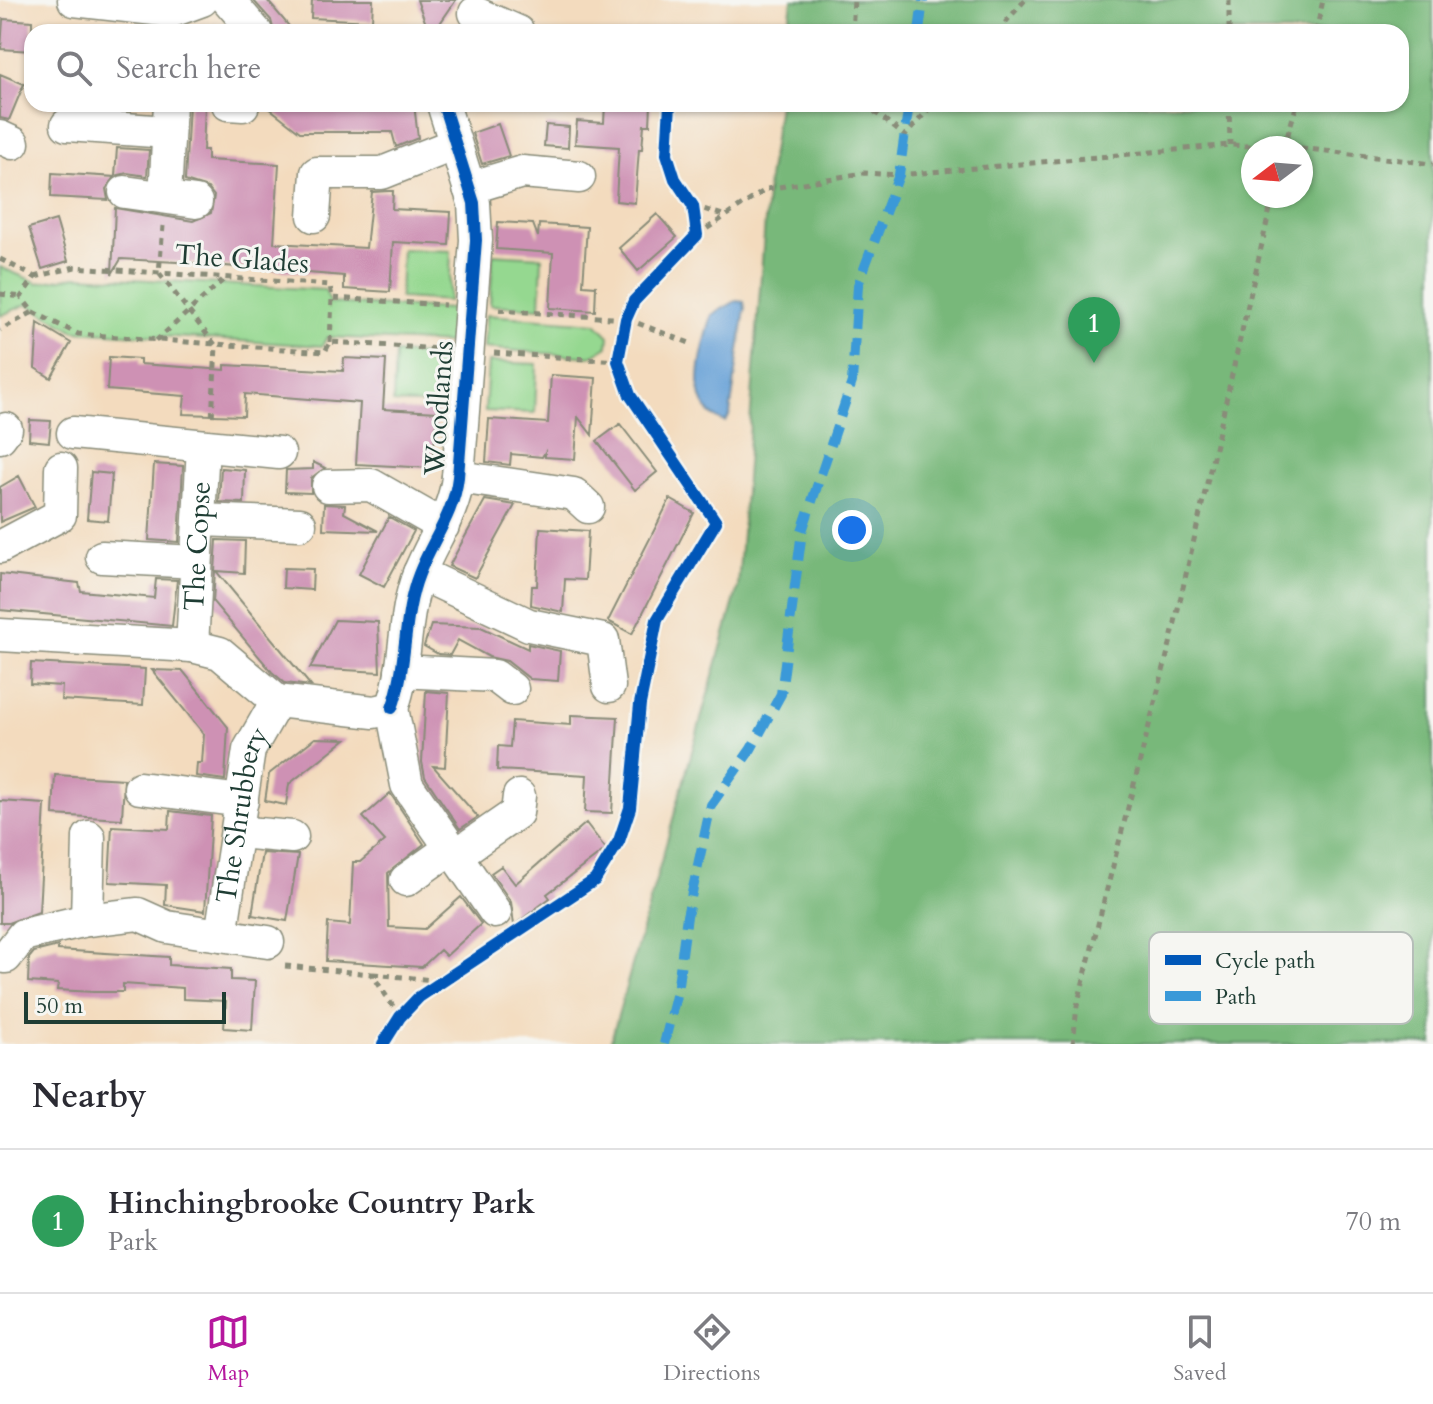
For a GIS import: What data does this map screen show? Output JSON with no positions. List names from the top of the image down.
{
  "streets": {
    "street": ["Woodlands", "The Copse", "The Shrubbery"],
    "path": ["The Glades"]
  },
  "crossings": [
    ["The Glades", "Woodlands"]
  ],
  "legend": ["Cycle path", "Path"],
  "scale_bar": "50 m",
  "north": "left",
  "page": {
    "search": "Search here",
    "pins": "1",
    "scale": "50 m",
    "heading": "Nearby",
    "list": [
      {
        "mark": "1",
        "name": "Hinchingbrooke Country Park",
        "note": "Park",
        "value": "70 m"
      }
    ],
    "nav": ["Map", "Directions", "Saved"]
  }
}
